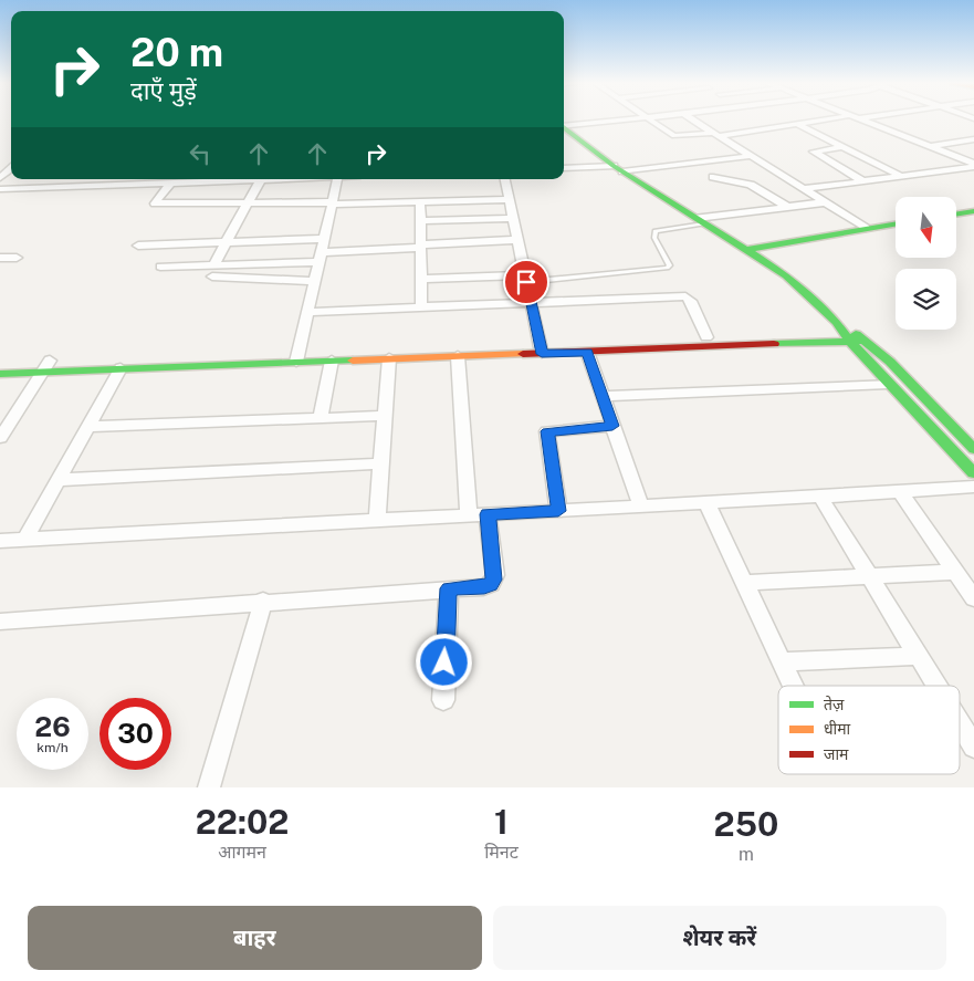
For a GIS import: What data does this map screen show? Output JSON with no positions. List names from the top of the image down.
{
  "legend": ["तेज़", "धीमा", "जाम"],
  "north": "bottom",
  "page": {
    "turn": ["20 m", "दाएँ मुड़ें"],
    "speed": "26 km/h",
    "limit": "30",
    "eta": [
      "22:02",
      "आगमन",
      "1",
      "मिनट",
      "250",
      "m"
    ],
    "buttons": ["बाहर", "शेयर करें"]
  }
}
